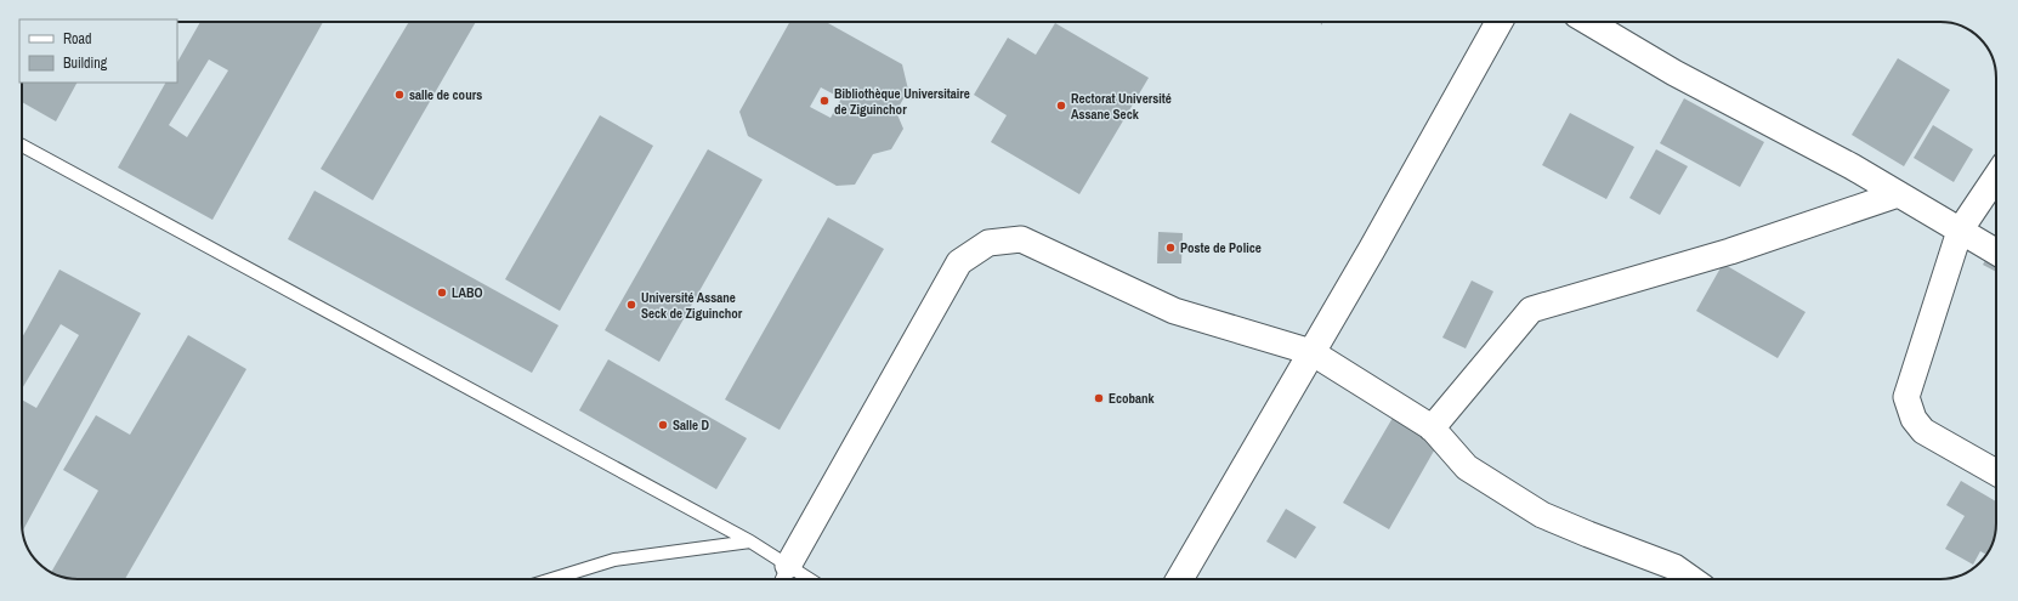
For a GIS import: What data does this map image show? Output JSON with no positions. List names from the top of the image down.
{
  "places": [
    "salle de cours",
    "Bibliothèque Universitaire de Ziguinchor",
    "Rectorat Université Assane Seck",
    "Poste de Police",
    "LABO",
    "Université Assane Seck de Ziguinchor",
    "Ecobank",
    "Salle D"
  ],
  "legend": ["Road", "Building"]
}
